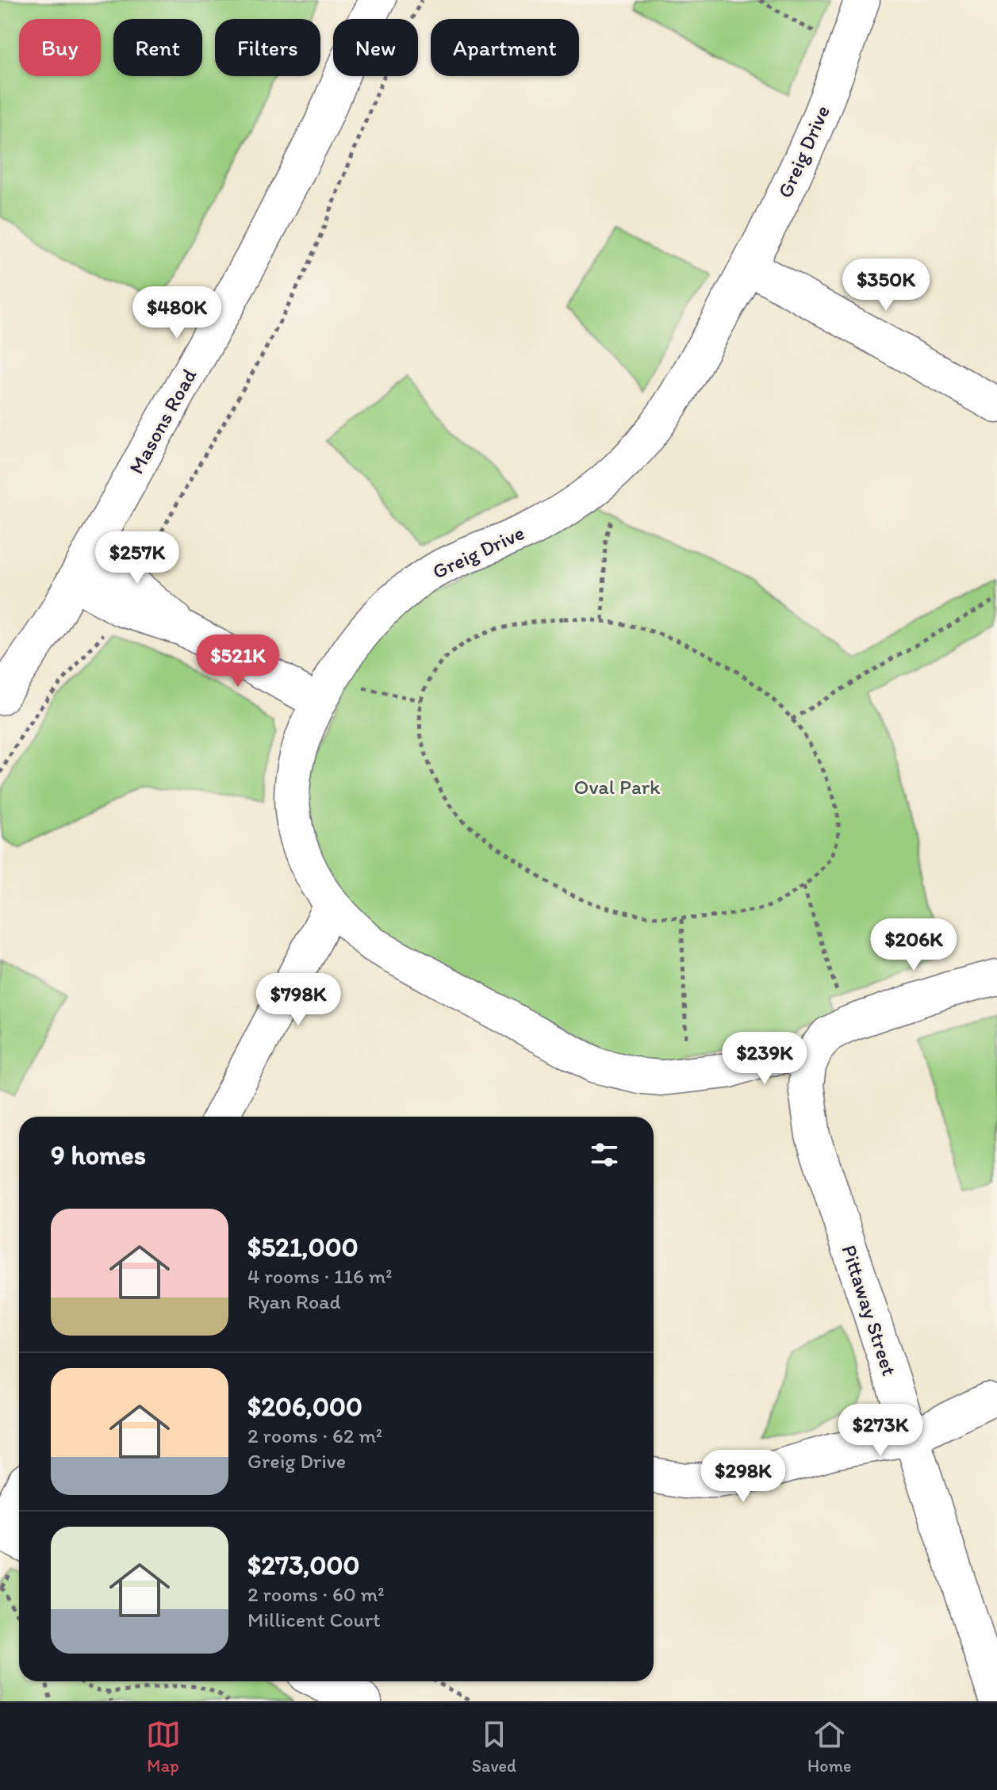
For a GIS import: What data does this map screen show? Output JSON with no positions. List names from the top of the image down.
{
  "streets": {
    "street": ["Greig Drive", "Masons Road", "Pittaway Street"]
  },
  "crossings": [
    ["Greig Drive", "Pittaway Street"]
  ],
  "parks": ["Oval Park"],
  "page": {
    "chip": [
      "Buy",
      "Rent",
      "Filters",
      "New",
      "Apartment"
    ],
    "price": [
      "$350K",
      "$480K",
      "$257K",
      "$521K",
      "$206K",
      "$798K",
      "$239K",
      "$273K",
      "$298K"
    ],
    "heading": "9 homes",
    "list": [
      {
        "name": "$521,000",
        "note": "4 rooms · 116 m² · Ryan Road"
      },
      {
        "name": "$206,000",
        "note": "2 rooms · 62 m² · Greig Drive"
      },
      {
        "name": "$273,000",
        "note": "2 rooms · 60 m² · Millicent Court"
      }
    ],
    "tabs": ["Map", "Saved", "Home"]
  }
}
